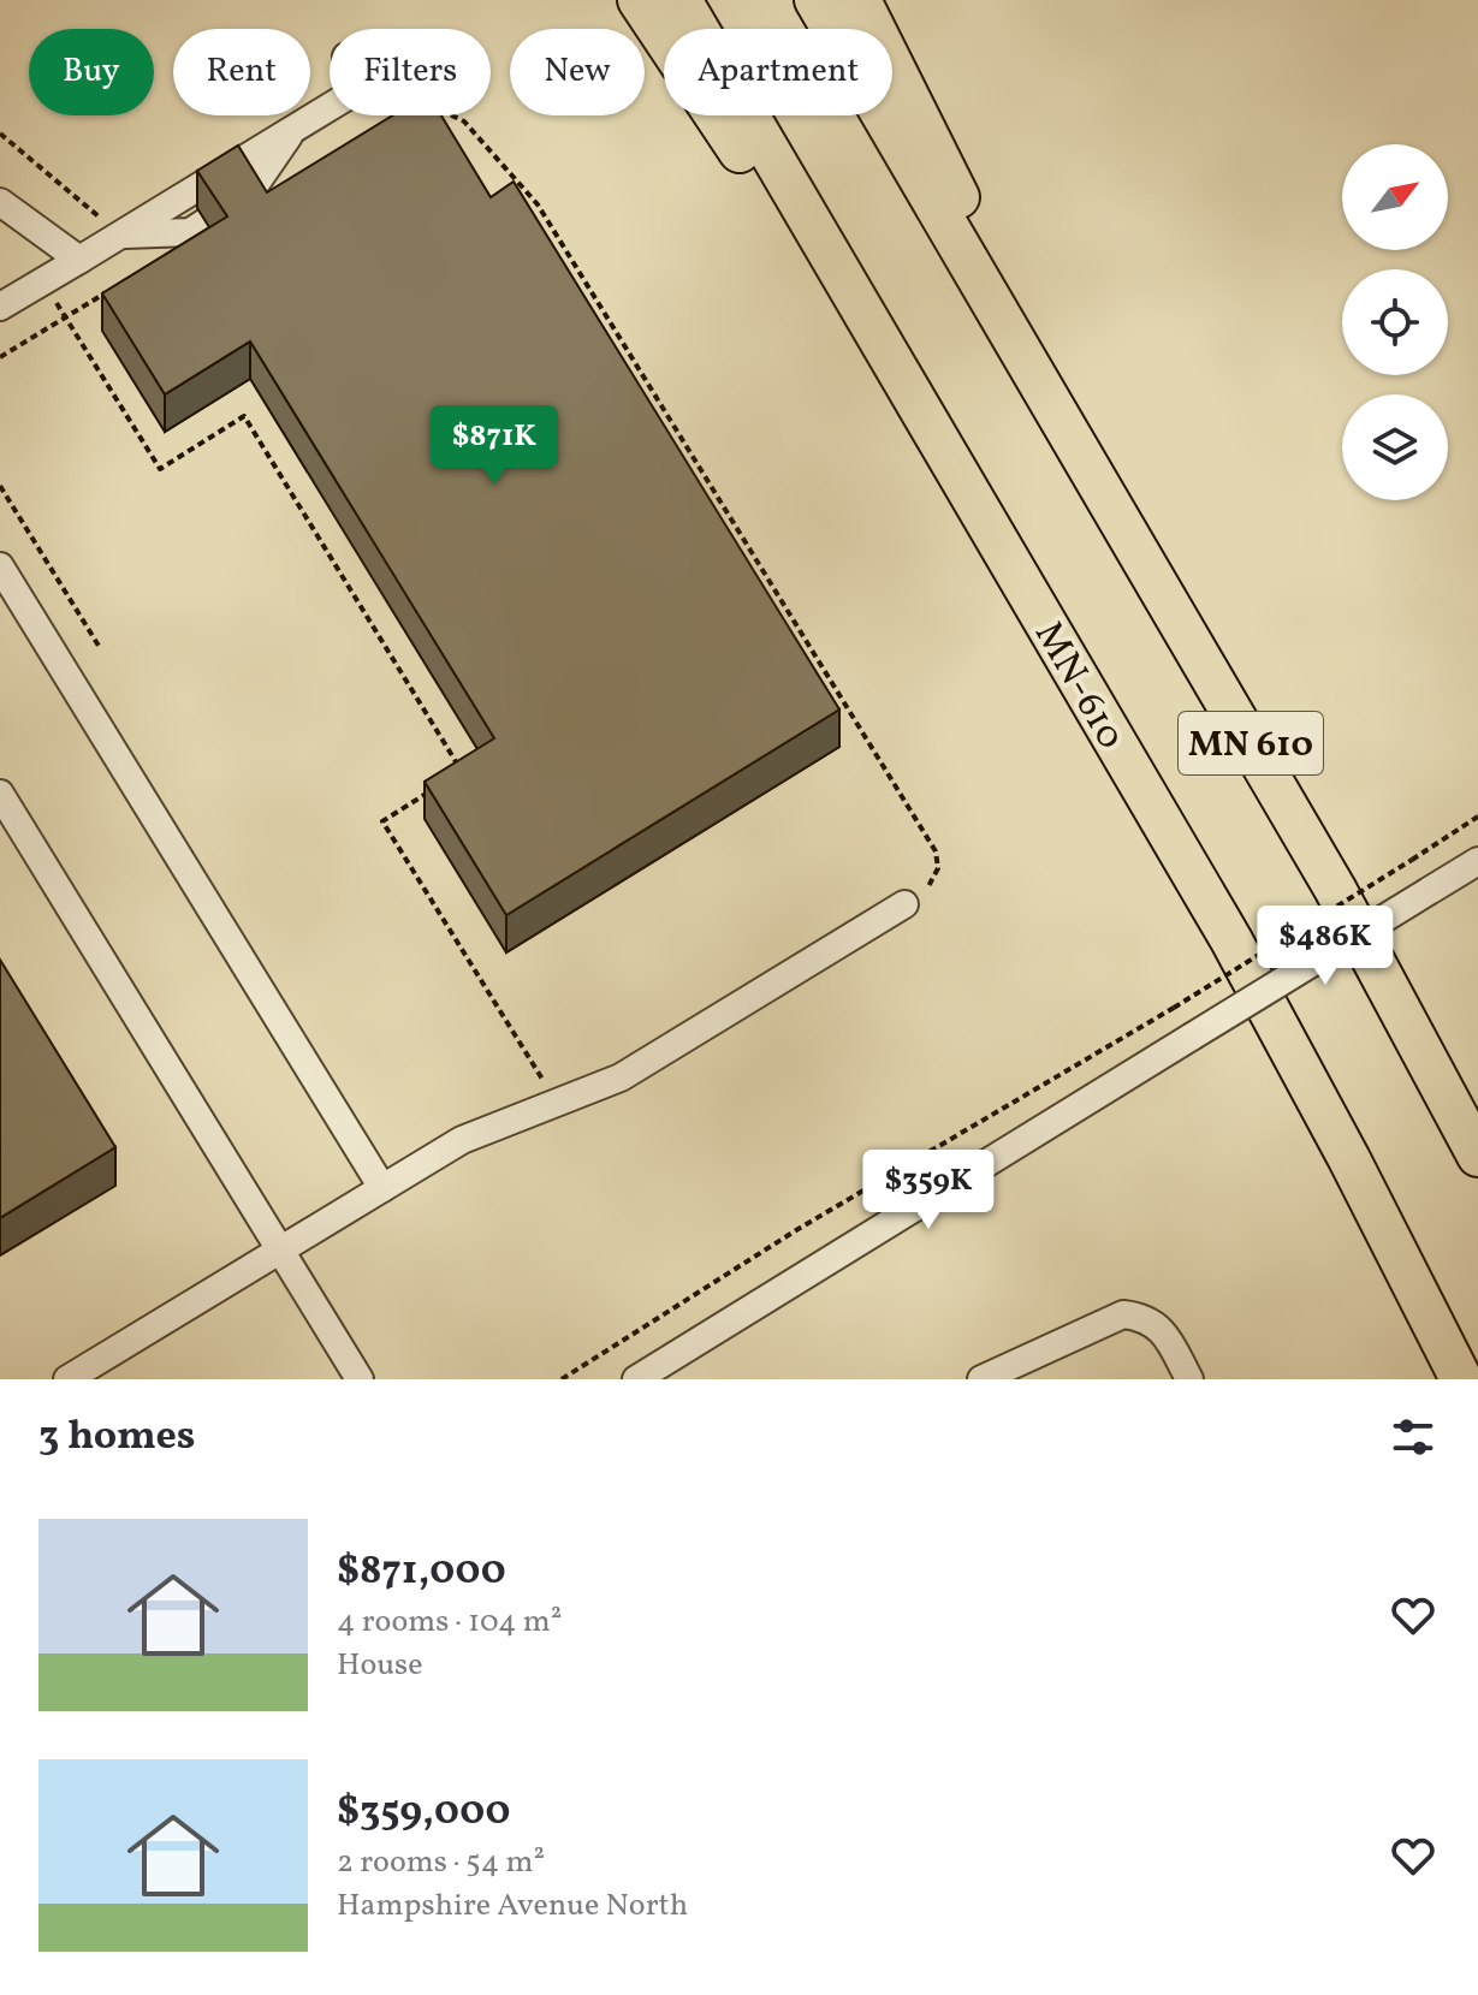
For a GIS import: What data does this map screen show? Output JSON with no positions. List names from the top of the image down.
{
  "streets": {
    "highway": ["MN-610", "MN 610"]
  },
  "north": "top right",
  "page": {
    "chip": [
      "Buy",
      "Rent",
      "Filters",
      "New",
      "Apartment"
    ],
    "price": ["$871K", "$486K", "$359K"],
    "heading": "3 homes",
    "list": [
      {
        "name": "$871,000",
        "note": "4 rooms · 104 m² · House"
      },
      {
        "name": "$359,000",
        "note": "2 rooms · 54 m² · Hampshire Avenue North"
      }
    ]
  }
}
